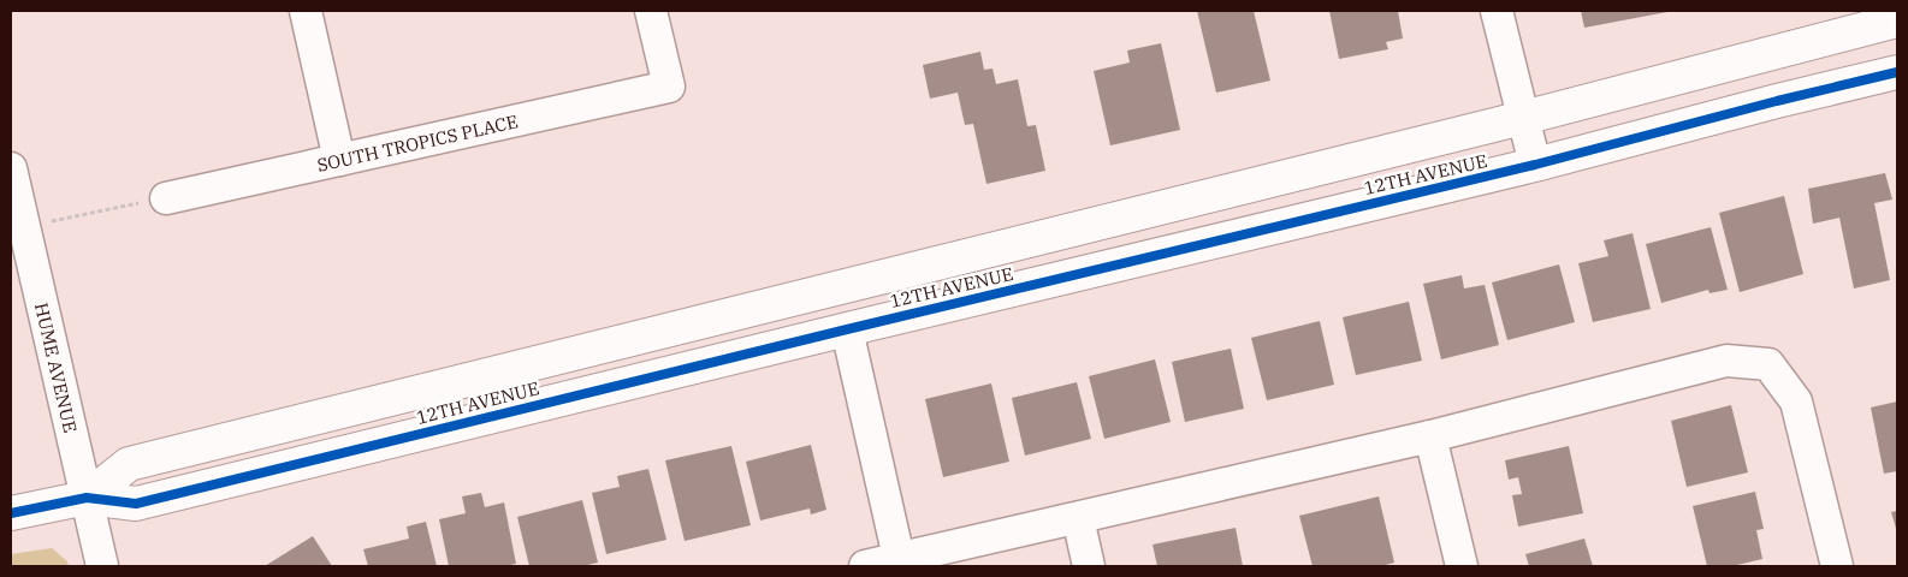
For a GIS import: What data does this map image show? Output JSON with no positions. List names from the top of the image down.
{
  "streets": {
    "street": ["SOUTH TROPICS PLACE", "12TH AVENUE", "HUME AVENUE"]
  },
  "crossings": [
    ["12TH AVENUE", "HUME AVENUE"]
  ]
}
